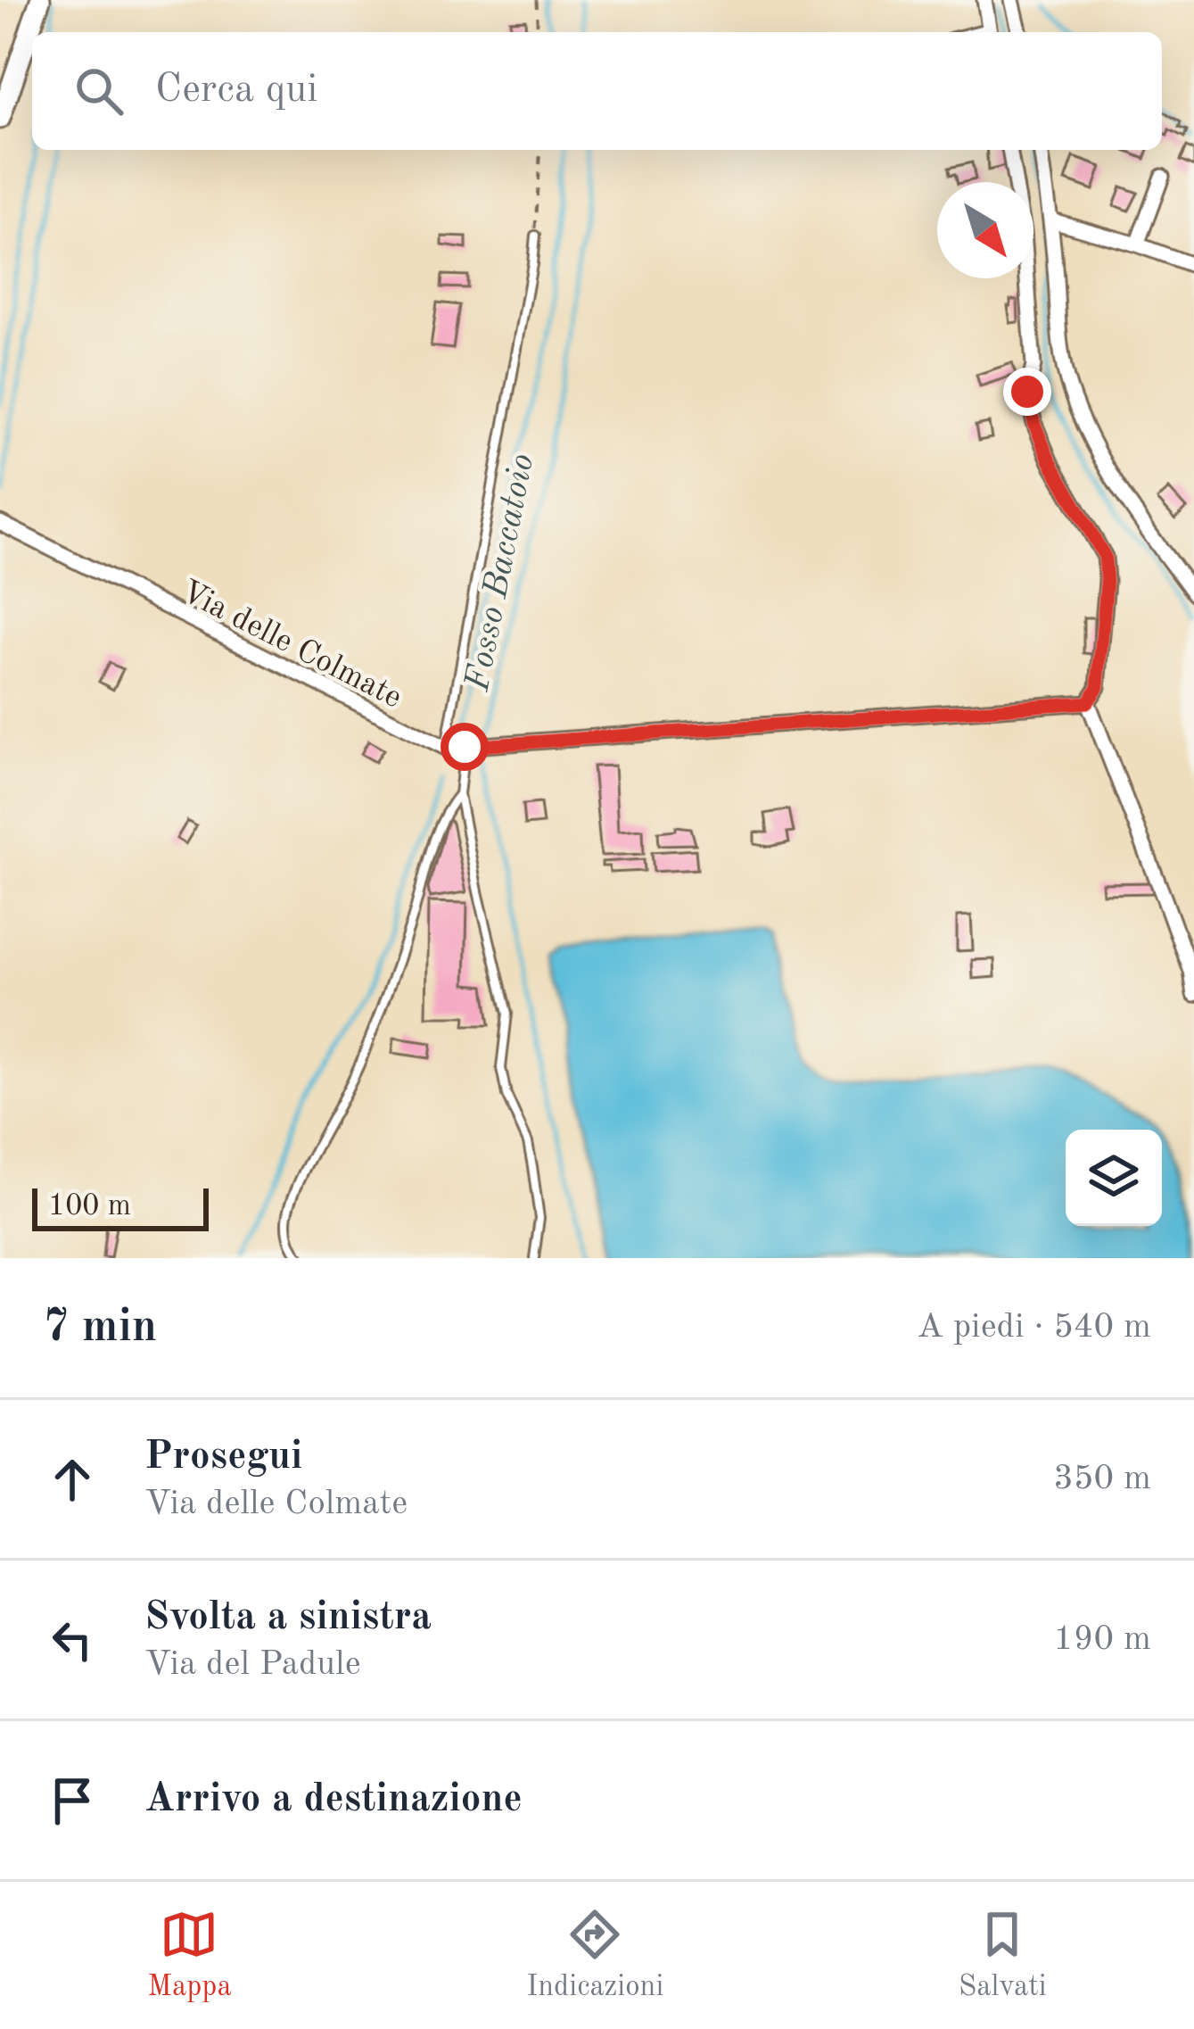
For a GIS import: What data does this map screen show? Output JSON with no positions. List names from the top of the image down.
{
  "streets": {
    "street": ["Via delle Colmate"]
  },
  "water": ["Fosso Baccatoio"],
  "scale_bar": "100 m",
  "north": "bottom right",
  "page": {
    "search": "Cerca qui",
    "scale": "100 m",
    "heading": ["7 min", "A piedi · 540 m"],
    "list": [
      ["Prosegui", "Via delle Colmate", "350 m"],
      ["Svolta a sinistra", "Via del Padule", "190 m"],
      "Arrivo a destinazione"
    ],
    "nav": ["Mappa", "Indicazioni", "Salvati"]
  }
}
